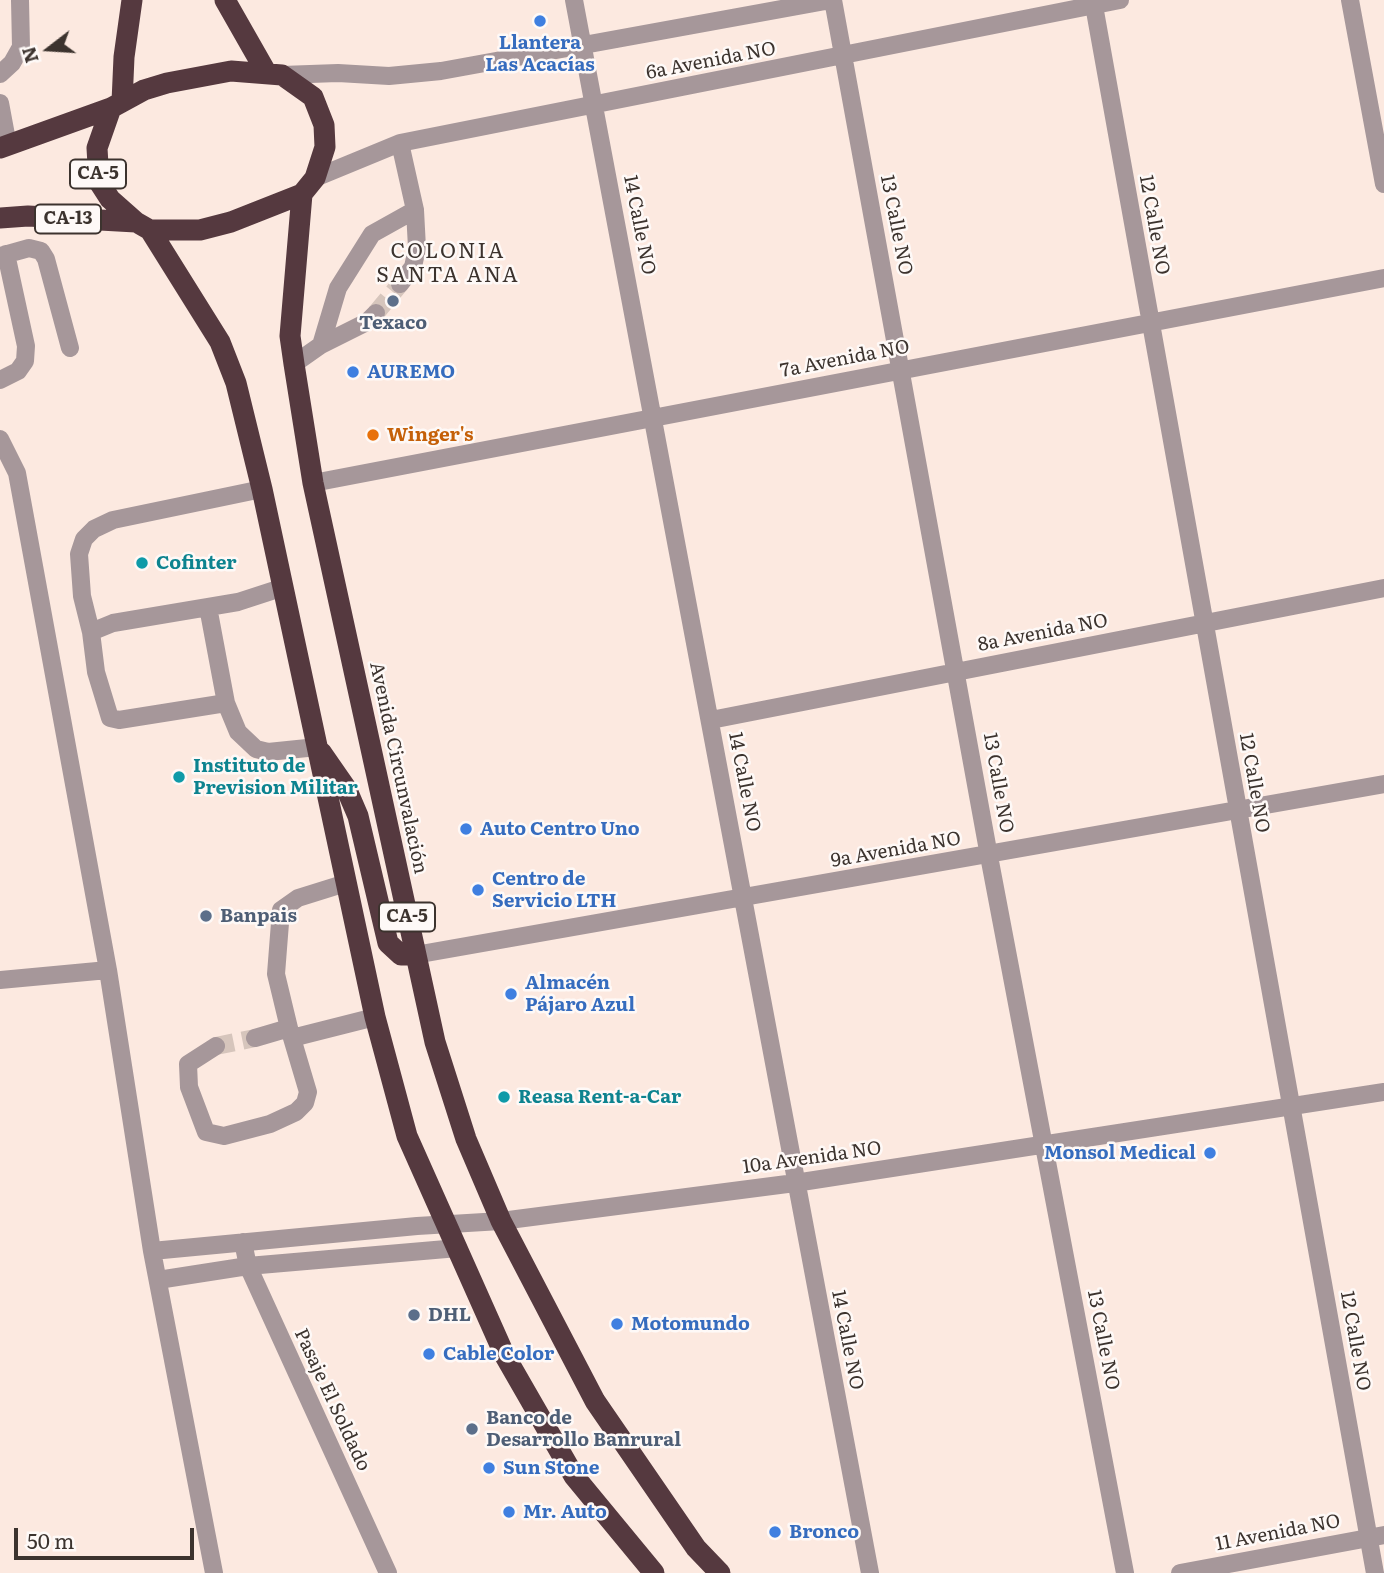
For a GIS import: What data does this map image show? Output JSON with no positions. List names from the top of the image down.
{
  "streets": {
    "highway": ["CA-5", "CA-13", "Avenida Circunvalación"],
    "street": [
      "6a Avenida NO",
      "14 Calle NO",
      "13 Calle NO",
      "12 Calle NO",
      "7a Avenida NO",
      "8a Avenida NO",
      "9a Avenida NO",
      "10a Avenida NO",
      "Pasaje El Soldado",
      "11 Avenida NO"
    ]
  },
  "crossings": [
    ["6a Avenida NO", "CA-5"],
    ["6a Avenida NO", "CA-13"],
    ["6a Avenida NO", "14 Calle NO"],
    ["6a Avenida NO", "13 Calle NO"],
    ["6a Avenida NO", "12 Calle NO"],
    ["6a Avenida NO", "Avenida Circunvalación"],
    ["CA-5", "CA-13"],
    ["CA-5", "Avenida Circunvalación"],
    ["CA-5", "10a Avenida NO"],
    ["CA-13", "Avenida Circunvalación"],
    ["14 Calle NO", "7a Avenida NO"],
    ["14 Calle NO", "8a Avenida NO"],
    ["14 Calle NO", "9a Avenida NO"],
    ["14 Calle NO", "10a Avenida NO"],
    ["13 Calle NO", "7a Avenida NO"],
    ["13 Calle NO", "8a Avenida NO"],
    ["13 Calle NO", "9a Avenida NO"],
    ["13 Calle NO", "10a Avenida NO"],
    ["12 Calle NO", "7a Avenida NO"],
    ["12 Calle NO", "8a Avenida NO"],
    ["12 Calle NO", "9a Avenida NO"],
    ["12 Calle NO", "10a Avenida NO"],
    ["12 Calle NO", "11 Avenida NO"],
    ["7a Avenida NO", "Avenida Circunvalación"],
    ["Avenida Circunvalación", "9a Avenida NO"],
    ["Avenida Circunvalación", "10a Avenida NO"],
    ["10a Avenida NO", "Pasaje El Soldado"]
  ],
  "districts": ["COLONIA SANTA ANA"],
  "places": [
    "Llantera Las Acacías",
    "Texaco",
    "AUREMO",
    "Winger's",
    "Cofinter",
    "Instituto de Prevision Militar",
    "Auto Centro Uno",
    "Centro de Servicio LTH",
    "Banpais",
    "Almacén Pájaro Azul",
    "Reasa Rent-a-Car",
    "Monsol Medical",
    "DHL",
    "Motomundo",
    "Cable Color",
    "Banco de Desarrollo Banrural",
    "Sun Stone",
    "Mr. Auto",
    "Bronco"
  ],
  "scale_bar": "50 m",
  "north": "left"
}
